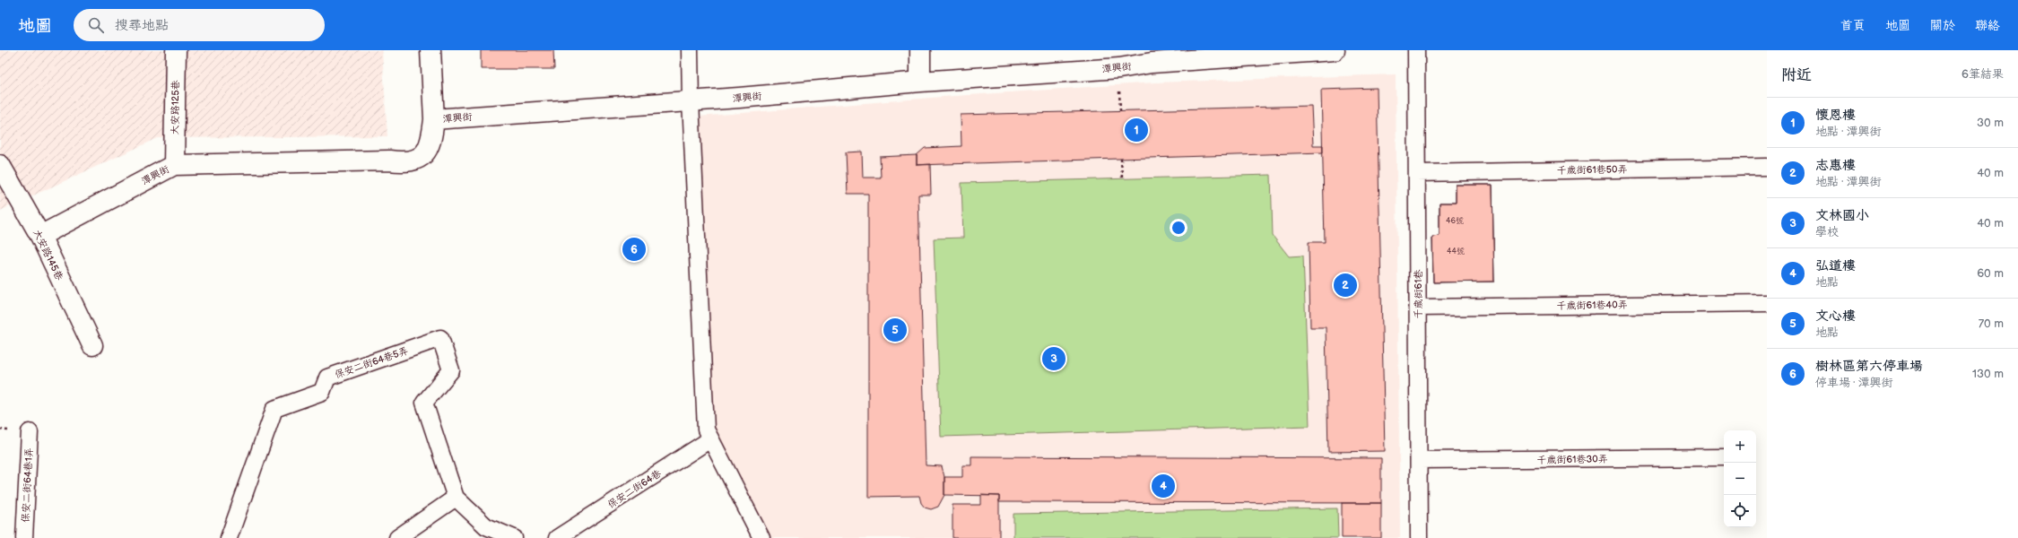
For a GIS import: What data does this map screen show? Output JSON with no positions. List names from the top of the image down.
{
  "streets": {
    "street": ["潭興街", "大安路125巷", "大安路145巷"],
    "lane": [
      "千歲街61巷50弄",
      "千歲街61巷",
      "千歲街61巷40弄",
      "保安二街64巷5弄",
      "千歲街61巷30弄",
      "保安二街64巷1弄",
      "保安二街64巷"
    ]
  },
  "crossings": [
    ["潭興街", "大安路125巷"],
    ["潭興街", "大安路145巷"],
    ["千歲街61巷50弄", "千歲街61巷"],
    ["千歲街61巷", "千歲街61巷40弄"],
    ["千歲街61巷", "千歲街61巷30弄"]
  ],
  "house_numbers": ["46號", "44號"],
  "page": {
    "header": "地圖",
    "search": "搜尋地點",
    "nav": [
      "首頁",
      "地圖",
      "關於",
      "聯絡"
    ],
    "heading": ["附近", "6筆結果"],
    "list": [
      {
        "mark": "1",
        "name": "懷恩樓",
        "note": "地點 · 潭興街",
        "value": "30 m"
      },
      {
        "mark": "2",
        "name": "志惠樓",
        "note": "地點 · 潭興街",
        "value": "40 m"
      },
      {
        "mark": "3",
        "name": "文林國小",
        "note": "學校",
        "value": "40 m"
      },
      {
        "mark": "4",
        "name": "弘道樓",
        "note": "地點",
        "value": "60 m"
      },
      {
        "mark": "5",
        "name": "文心樓",
        "note": "地點",
        "value": "70 m"
      },
      {
        "mark": "6",
        "name": "樹林區第六停車場",
        "note": "停車場 · 潭興街",
        "value": "130 m"
      }
    ],
    "pins": [
      "1",
      "6",
      "2",
      "5",
      "3",
      "4"
    ],
    "map_buttons": ["+", "−"]
  }
}
